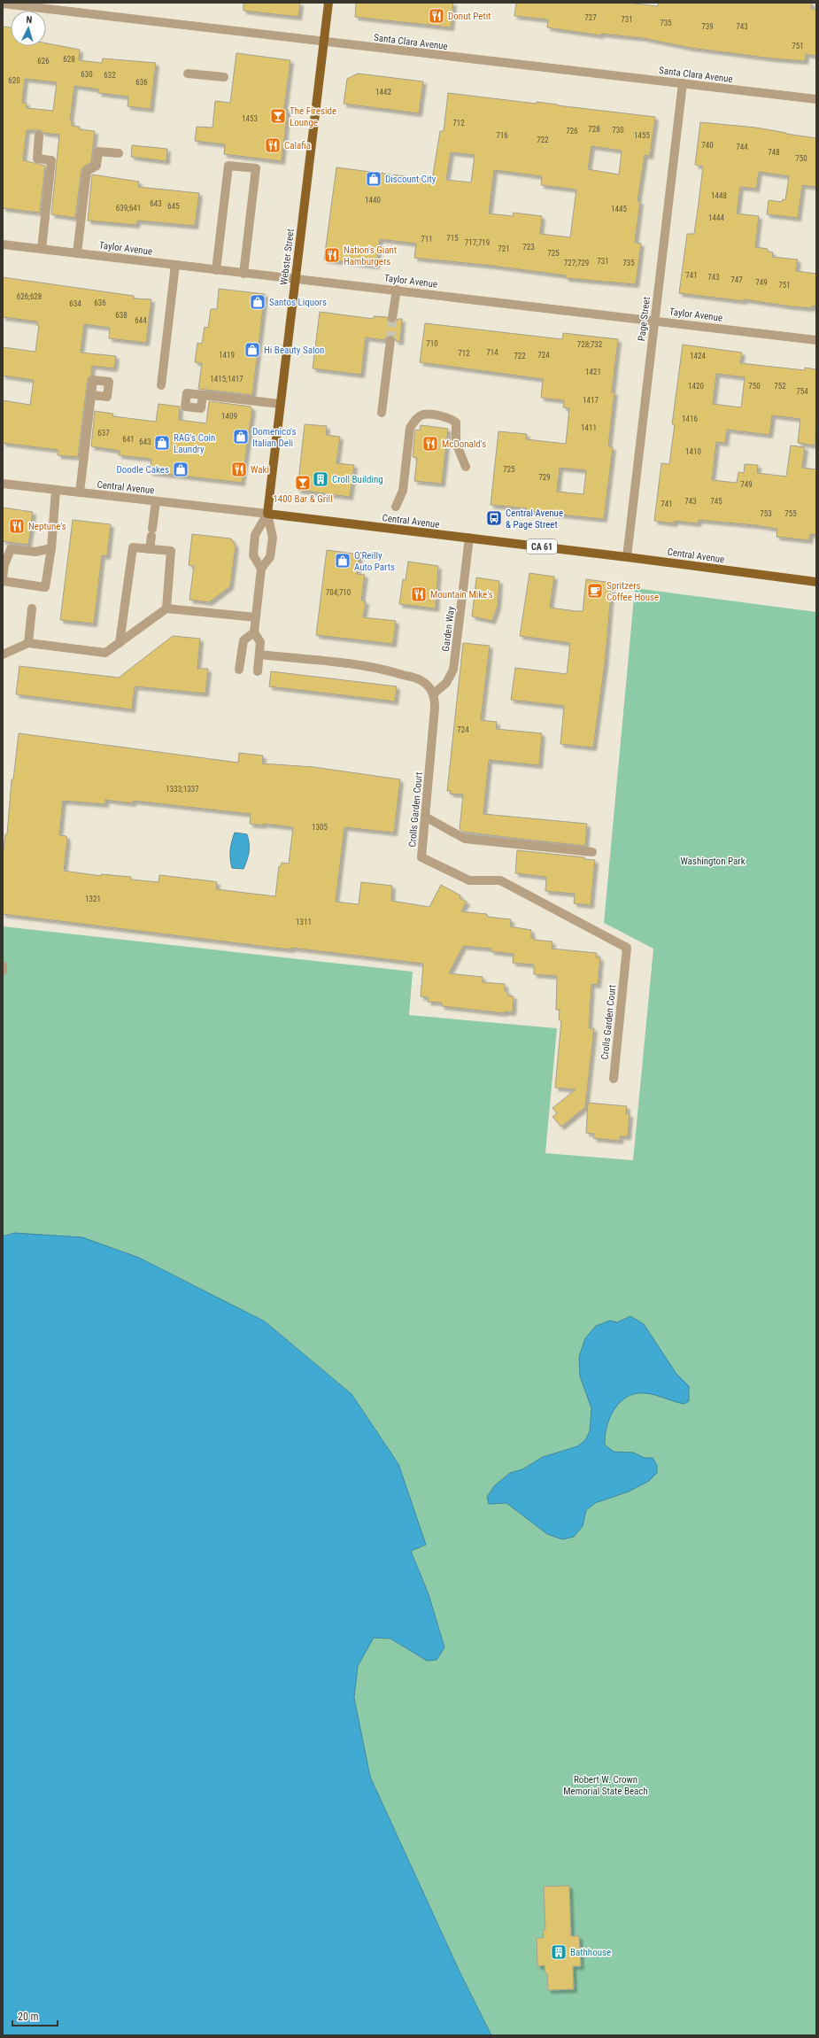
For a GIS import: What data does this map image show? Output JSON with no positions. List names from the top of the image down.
{
  "streets": {
    "main road": ["Webster Street", "Central Avenue", "CA 61"],
    "street": [
      "Santa Clara Avenue",
      "Taylor Avenue",
      "Page Street",
      "Garden Way",
      "Crolls Garden Court"
    ]
  },
  "crossings": [
    ["Santa Clara Avenue", "Webster Street"],
    ["Santa Clara Avenue", "Page Street"],
    ["Taylor Avenue", "Webster Street"],
    ["Taylor Avenue", "Page Street"],
    ["Webster Street", "Central Avenue"],
    ["Page Street", "Central Avenue"],
    ["Central Avenue", "Garden Way"],
    ["Garden Way", "Crolls Garden Court"]
  ],
  "parks": ["Washington Park", "Robert W. Crown Memorial State Beach"],
  "places": {
    "restaurant": [
      "Donut Petit",
      "Calafia",
      "Nation's Giant Hamburgers",
      "McDonald's",
      "Waki",
      "Neptune's",
      "Mountain Mike's"
    ],
    "bar": ["The Fireside Lounge", "1400 Bar & Grill"],
    "shop": [
      "Discount City",
      "Santos Liquors",
      "Hi Beauty Salon",
      "Domenico's Italian Deli",
      "RAG's Coin Laundry",
      "Doodle Cakes",
      "O'Reilly Auto Parts"
    ],
    "building": ["Croll Building", "Bathhouse"],
    "bus stop": ["Central Avenue & Page Street"],
    "cafe": ["Spritzers Coffee House"]
  },
  "house_numbers": [
    "727",
    "731",
    "735",
    "739",
    "743",
    "751",
    "628",
    "626",
    "630",
    "632",
    "620",
    "636",
    "1442",
    "1453",
    "712",
    "728",
    "730",
    "726",
    "716",
    "1455",
    "722",
    "740",
    "744",
    "748",
    "750",
    "1448",
    "1440",
    "643",
    "645",
    "639;641",
    "1445",
    "1444",
    "715",
    "711",
    "717;719",
    "723",
    "721",
    "725",
    "731",
    "727;729",
    "735",
    "741",
    "743",
    "747",
    "749",
    "751",
    "626;628",
    "636",
    "634",
    "638",
    "644",
    "710",
    "728;732",
    "714",
    "712",
    "1419",
    "724",
    "722",
    "1424",
    "1421",
    "1415;1417",
    "1420",
    "750",
    "752",
    "754",
    "1417",
    "1409",
    "1416",
    "1411",
    "637",
    "641",
    "643",
    "1410",
    "725",
    "729",
    "749",
    "743",
    "745",
    "741",
    "753",
    "755",
    "704;710",
    "724",
    "1333;1337",
    "1305",
    "1321",
    "1311"
  ],
  "scale_bar": "20 m",
  "north": "top"
}
